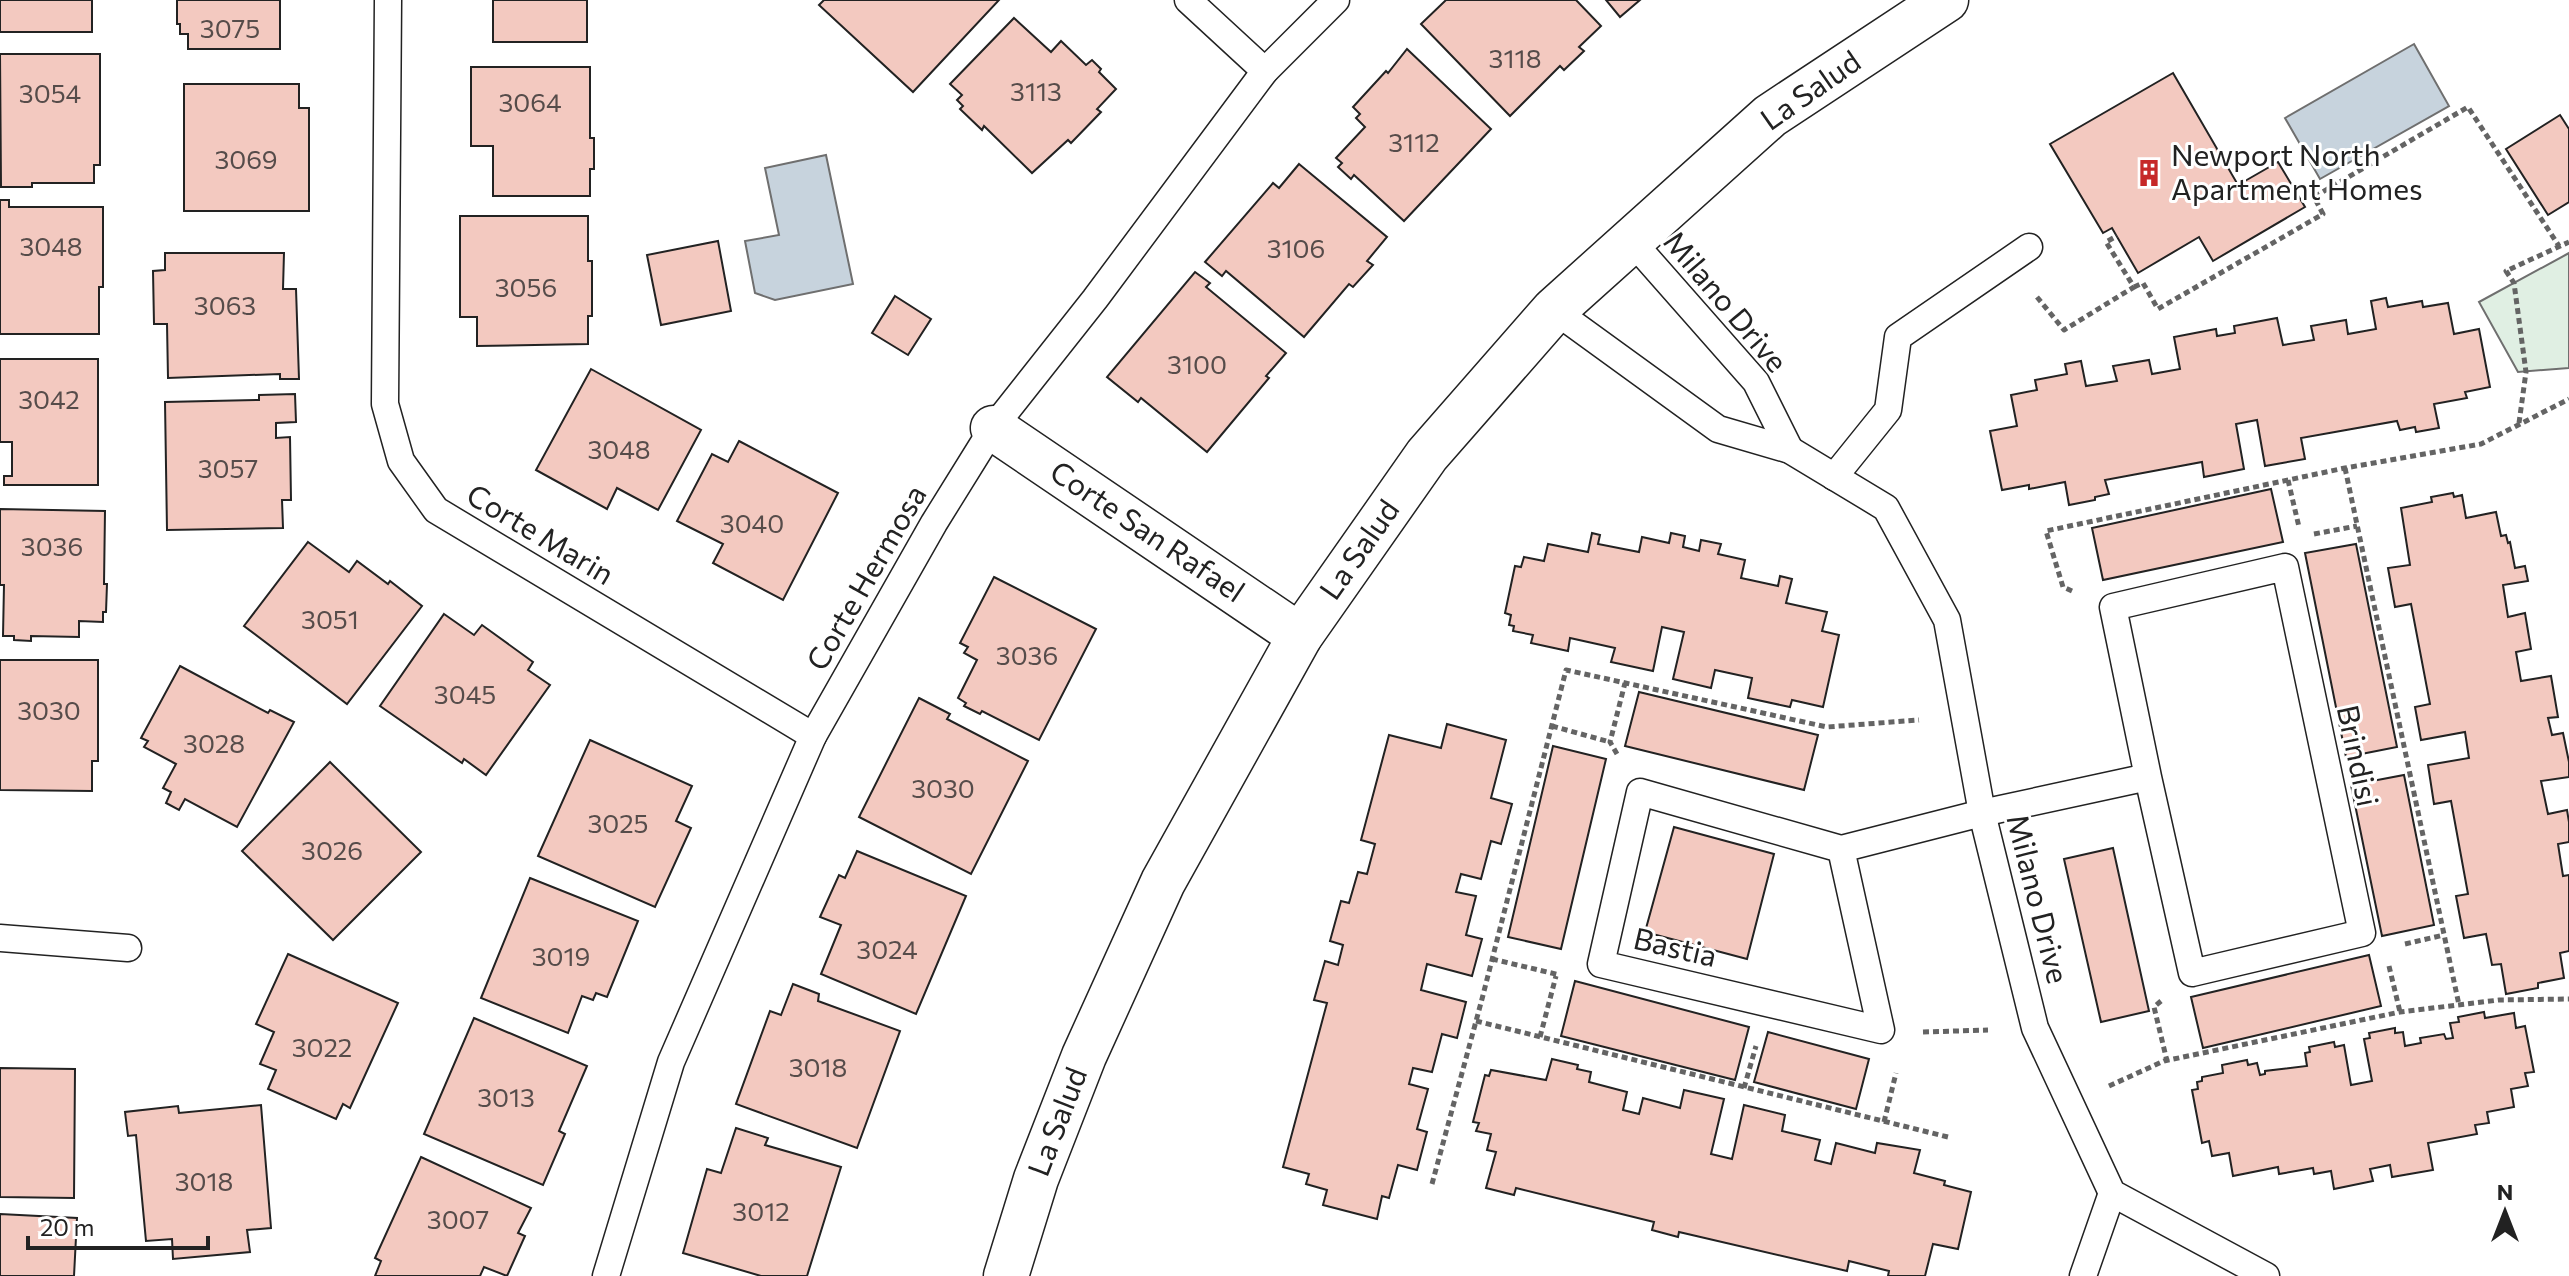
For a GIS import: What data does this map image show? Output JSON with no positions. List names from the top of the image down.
{
  "streets": {
    "street": ["La Salud", "Corte San Rafael"],
    "lane": [
      "Milano Drive",
      "Corte Marin",
      "Corte Hermosa",
      "Brindisi",
      "Bastia"
    ]
  },
  "crossings": [
    ["La Salud", "Milano Drive"],
    ["La Salud", "Corte San Rafael"],
    ["Corte San Rafael", "Corte Hermosa"],
    ["Corte Marin", "Corte Hermosa"]
  ],
  "places": {
    "building": ["Newport North Apartment Homes"]
  },
  "house_numbers": [
    "3075",
    "3118",
    "3113",
    "3054",
    "3064",
    "3112",
    "3069",
    "3048",
    "3106",
    "3056",
    "3063",
    "3100",
    "3042",
    "3048",
    "3057",
    "3040",
    "3036",
    "3051",
    "3036",
    "3045",
    "3030",
    "3028",
    "3030",
    "3025",
    "3026",
    "3024",
    "3019",
    "3022",
    "3018",
    "3013",
    "3018",
    "3012",
    "3007"
  ],
  "scale_bar": "20 m",
  "north": "top"
}
